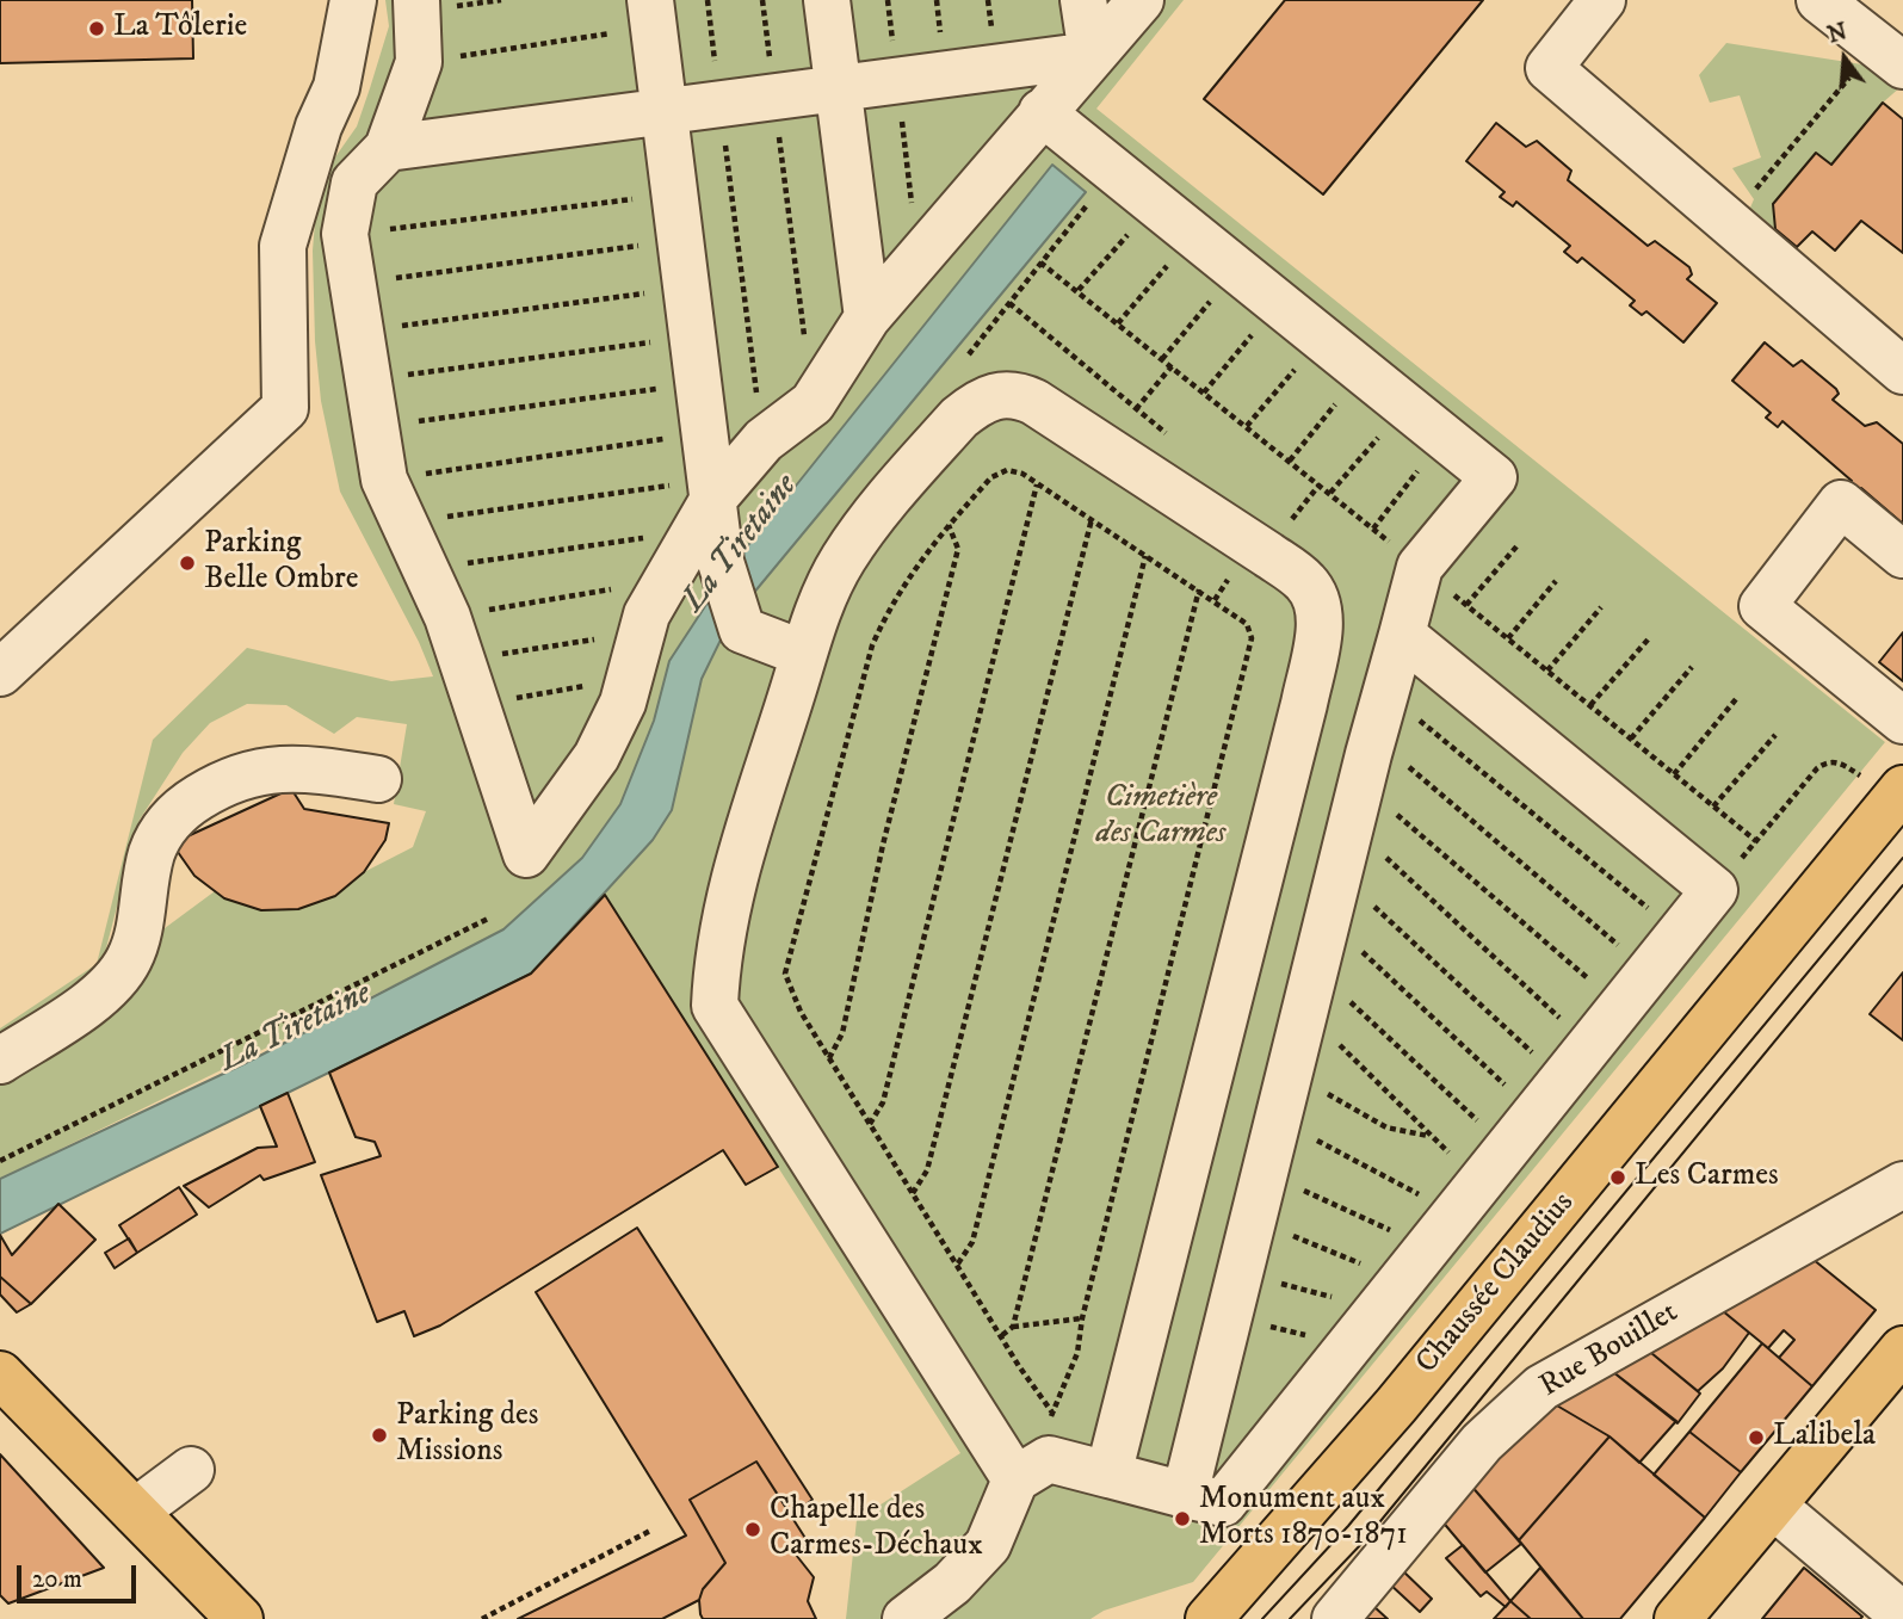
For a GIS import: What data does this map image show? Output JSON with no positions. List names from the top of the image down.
{
  "streets": {
    "main road": ["Chaussée Claudius"],
    "street": ["Rue Bouillet"]
  },
  "water": ["La Tiretaine"],
  "parks": ["Cimetière des Carmes"],
  "places": [
    "La Tôlerie",
    "Parking Belle Ombre",
    "Les Carmes",
    "Parking des Missions",
    "Lalibela",
    "Monument aux Morts 1870-1871",
    "Chapelle des Carmes-Déchaux"
  ],
  "scale_bar": "20 m",
  "north": "top"
}
